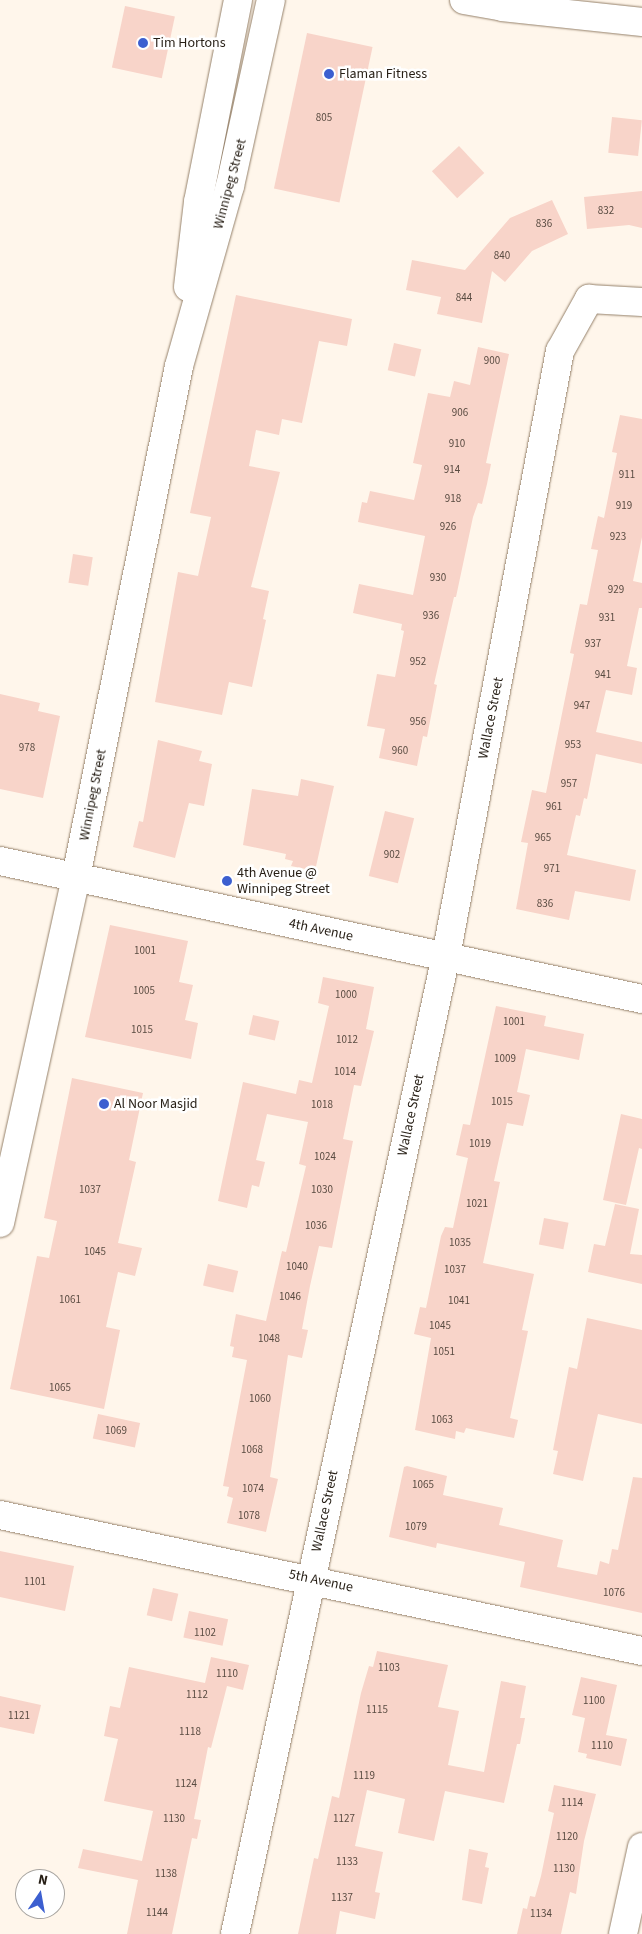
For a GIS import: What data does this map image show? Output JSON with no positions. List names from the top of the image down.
{
  "streets": {
    "street": [
      "Winnipeg Street",
      "Wallace Street",
      "4th Avenue",
      "5th Avenue"
    ]
  },
  "crossings": [
    ["Winnipeg Street", "4th Avenue"],
    ["Wallace Street", "4th Avenue"],
    ["Wallace Street", "5th Avenue"]
  ],
  "places": [
    "Tim Hortons",
    "Flaman Fitness",
    "4th Avenue @ Winnipeg Street",
    "Al Noor Masjid"
  ],
  "house_numbers": [
    "805",
    "832",
    "836",
    "840",
    "844",
    "900",
    "906",
    "910",
    "914",
    "911",
    "918",
    "919",
    "926",
    "923",
    "930",
    "929",
    "936",
    "931",
    "937",
    "952",
    "941",
    "947",
    "956",
    "953",
    "978",
    "960",
    "957",
    "961",
    "965",
    "902",
    "971",
    "836",
    "1001",
    "1005",
    "1000",
    "1001",
    "1015",
    "1012",
    "1009",
    "1014",
    "1015",
    "1018",
    "1019",
    "1024",
    "1037",
    "1030",
    "1021",
    "1036",
    "1035",
    "1045",
    "1040",
    "1037",
    "1046",
    "1061",
    "1041",
    "1045",
    "1048",
    "1051",
    "1065",
    "1060",
    "1063",
    "1069",
    "1068",
    "1065",
    "1074",
    "1078",
    "1079",
    "1101",
    "1076",
    "1102",
    "1103",
    "1110",
    "1112",
    "1100",
    "1115",
    "1121",
    "1118",
    "1110",
    "1119",
    "1124",
    "1114",
    "1130",
    "1127",
    "1120",
    "1133",
    "1130",
    "1138",
    "1137",
    "1144",
    "1134"
  ],
  "north": "top"
}
